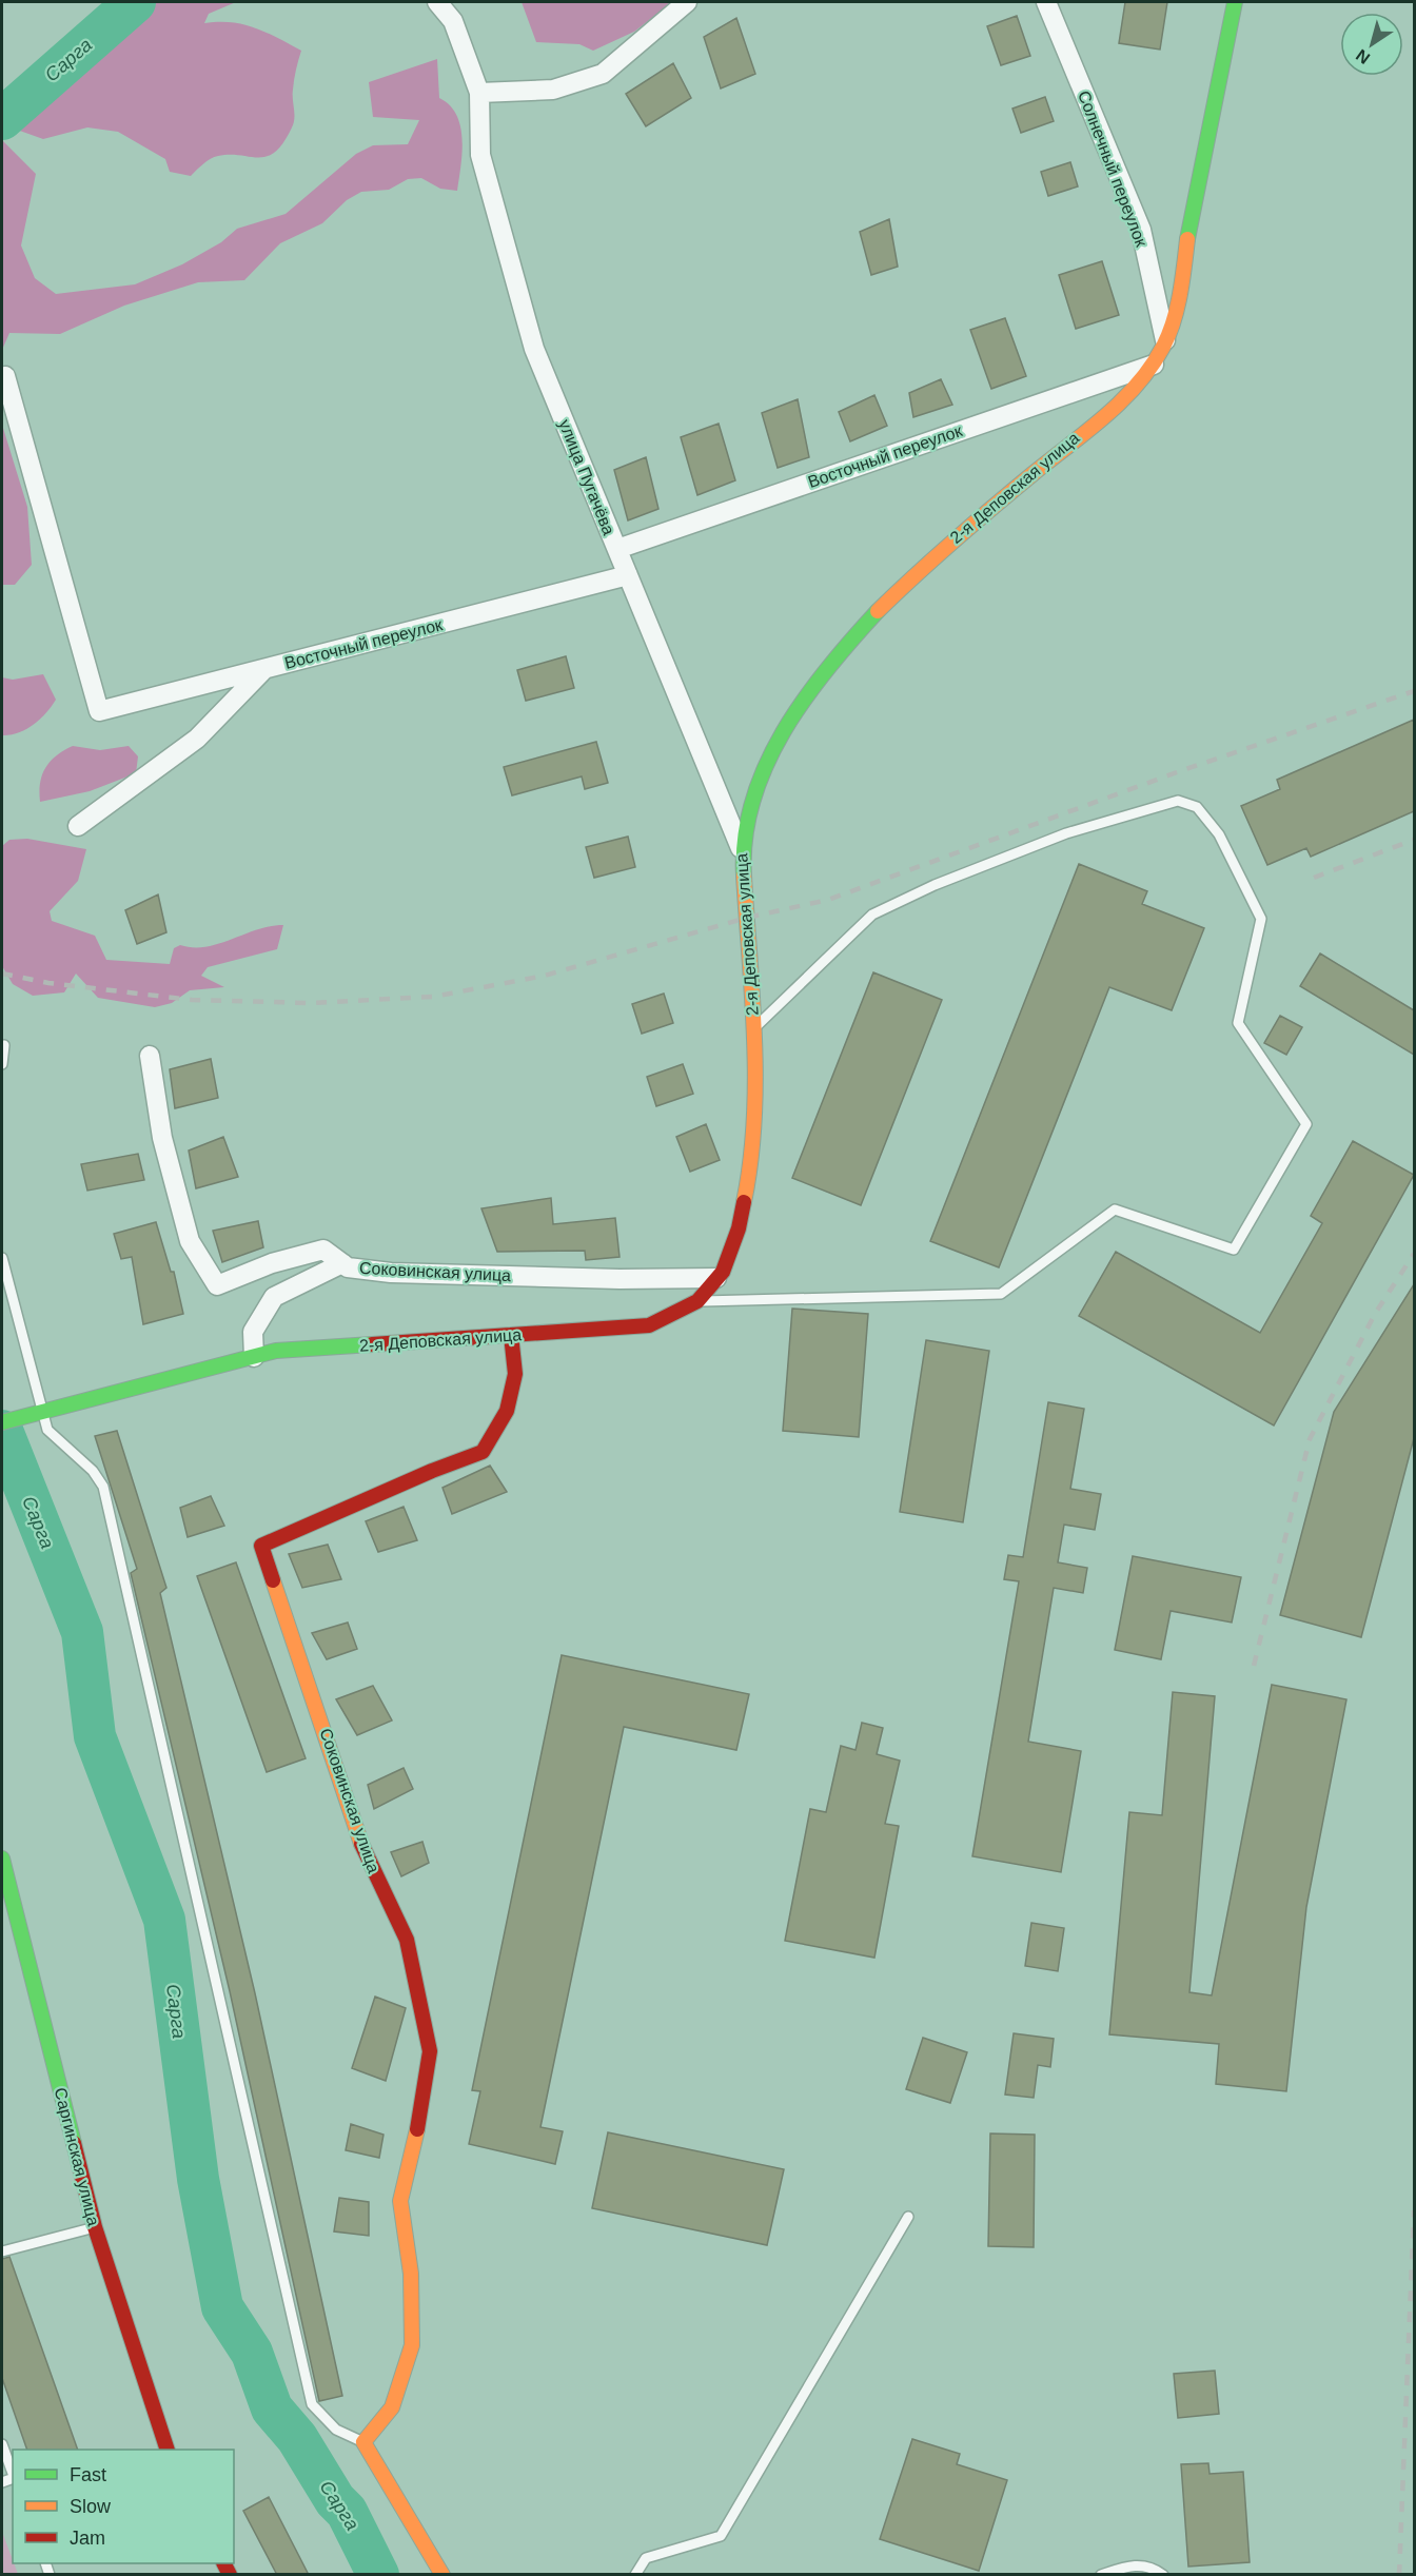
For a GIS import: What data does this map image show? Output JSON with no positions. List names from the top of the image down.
{
  "streets": {
    "street": [
      "Солнечный переулок",
      "Восточный переулок",
      "улица Пугачёва",
      "2-я Деповская улица",
      "Соковинская улица",
      "Саргинская улица"
    ]
  },
  "crossings": [
    ["Солнечный переулок", "2-я Деповская улица"],
    ["Восточный переулок", "улица Пугачёва"],
    ["Восточный переулок", "2-я Деповская улица"],
    ["улица Пугачёва", "2-я Деповская улица"],
    ["2-я Деповская улица", "Соковинская улица"]
  ],
  "water": ["Сарга"],
  "legend": ["Fast", "Slow", "Jam"],
  "north": "bottom left"
}
